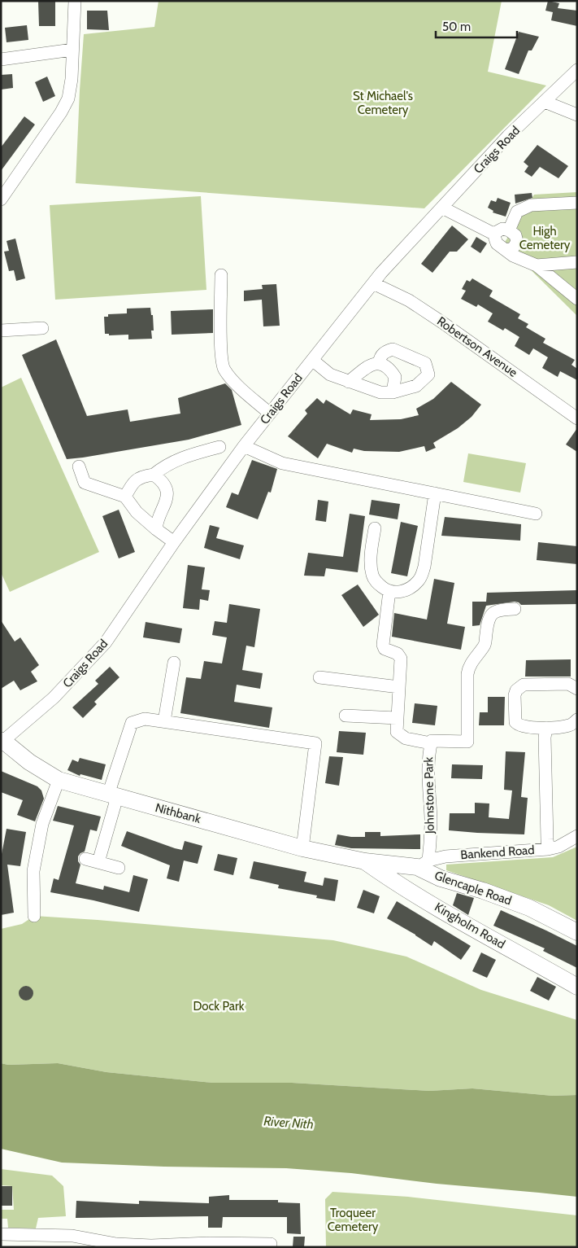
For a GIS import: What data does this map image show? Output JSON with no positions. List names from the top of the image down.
{
  "streets": {
    "main road": ["Nithbank", "Glencaple Road", "Kingholm Road"],
    "street": [
      "Craigs Road",
      "Robertson Avenue",
      "Johnstone Park",
      "Bankend Road"
    ]
  },
  "crossings": [
    ["Craigs Road", "Robertson Avenue"],
    ["Craigs Road", "Nithbank"],
    ["Johnstone Park", "Bankend Road"],
    ["Johnstone Park", "Glencaple Road"],
    ["Nithbank", "Glencaple Road"],
    ["Nithbank", "Kingholm Road"],
    ["Bankend Road", "Glencaple Road"],
    ["Glencaple Road", "Kingholm Road"]
  ],
  "water": ["River Nith"],
  "parks": [
    "St Michael's Cemetery",
    "High Cemetery",
    "Dock Park",
    "Troqueer Cemetery"
  ],
  "scale_bar": "50 m"
}
